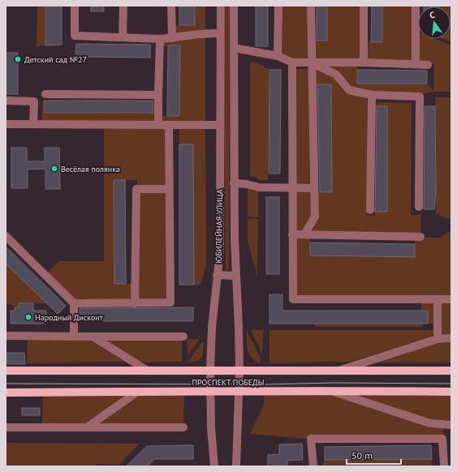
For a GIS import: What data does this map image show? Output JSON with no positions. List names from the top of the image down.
{
  "streets": {
    "main road": ["ПРОСПЕКТ ПОБЕДЫ"],
    "street": ["ЮБИЛЕЙНАЯ УЛИЦА"]
  },
  "crossings": [
    ["ЮБИЛЕЙНАЯ УЛИЦА", "ПРОСПЕКТ ПОБЕДЫ"]
  ],
  "places": ["Детский сад №27", "Весёлая полянка", "Народный Дисконт"],
  "scale_bar": "50 m",
  "north": "top"
}
